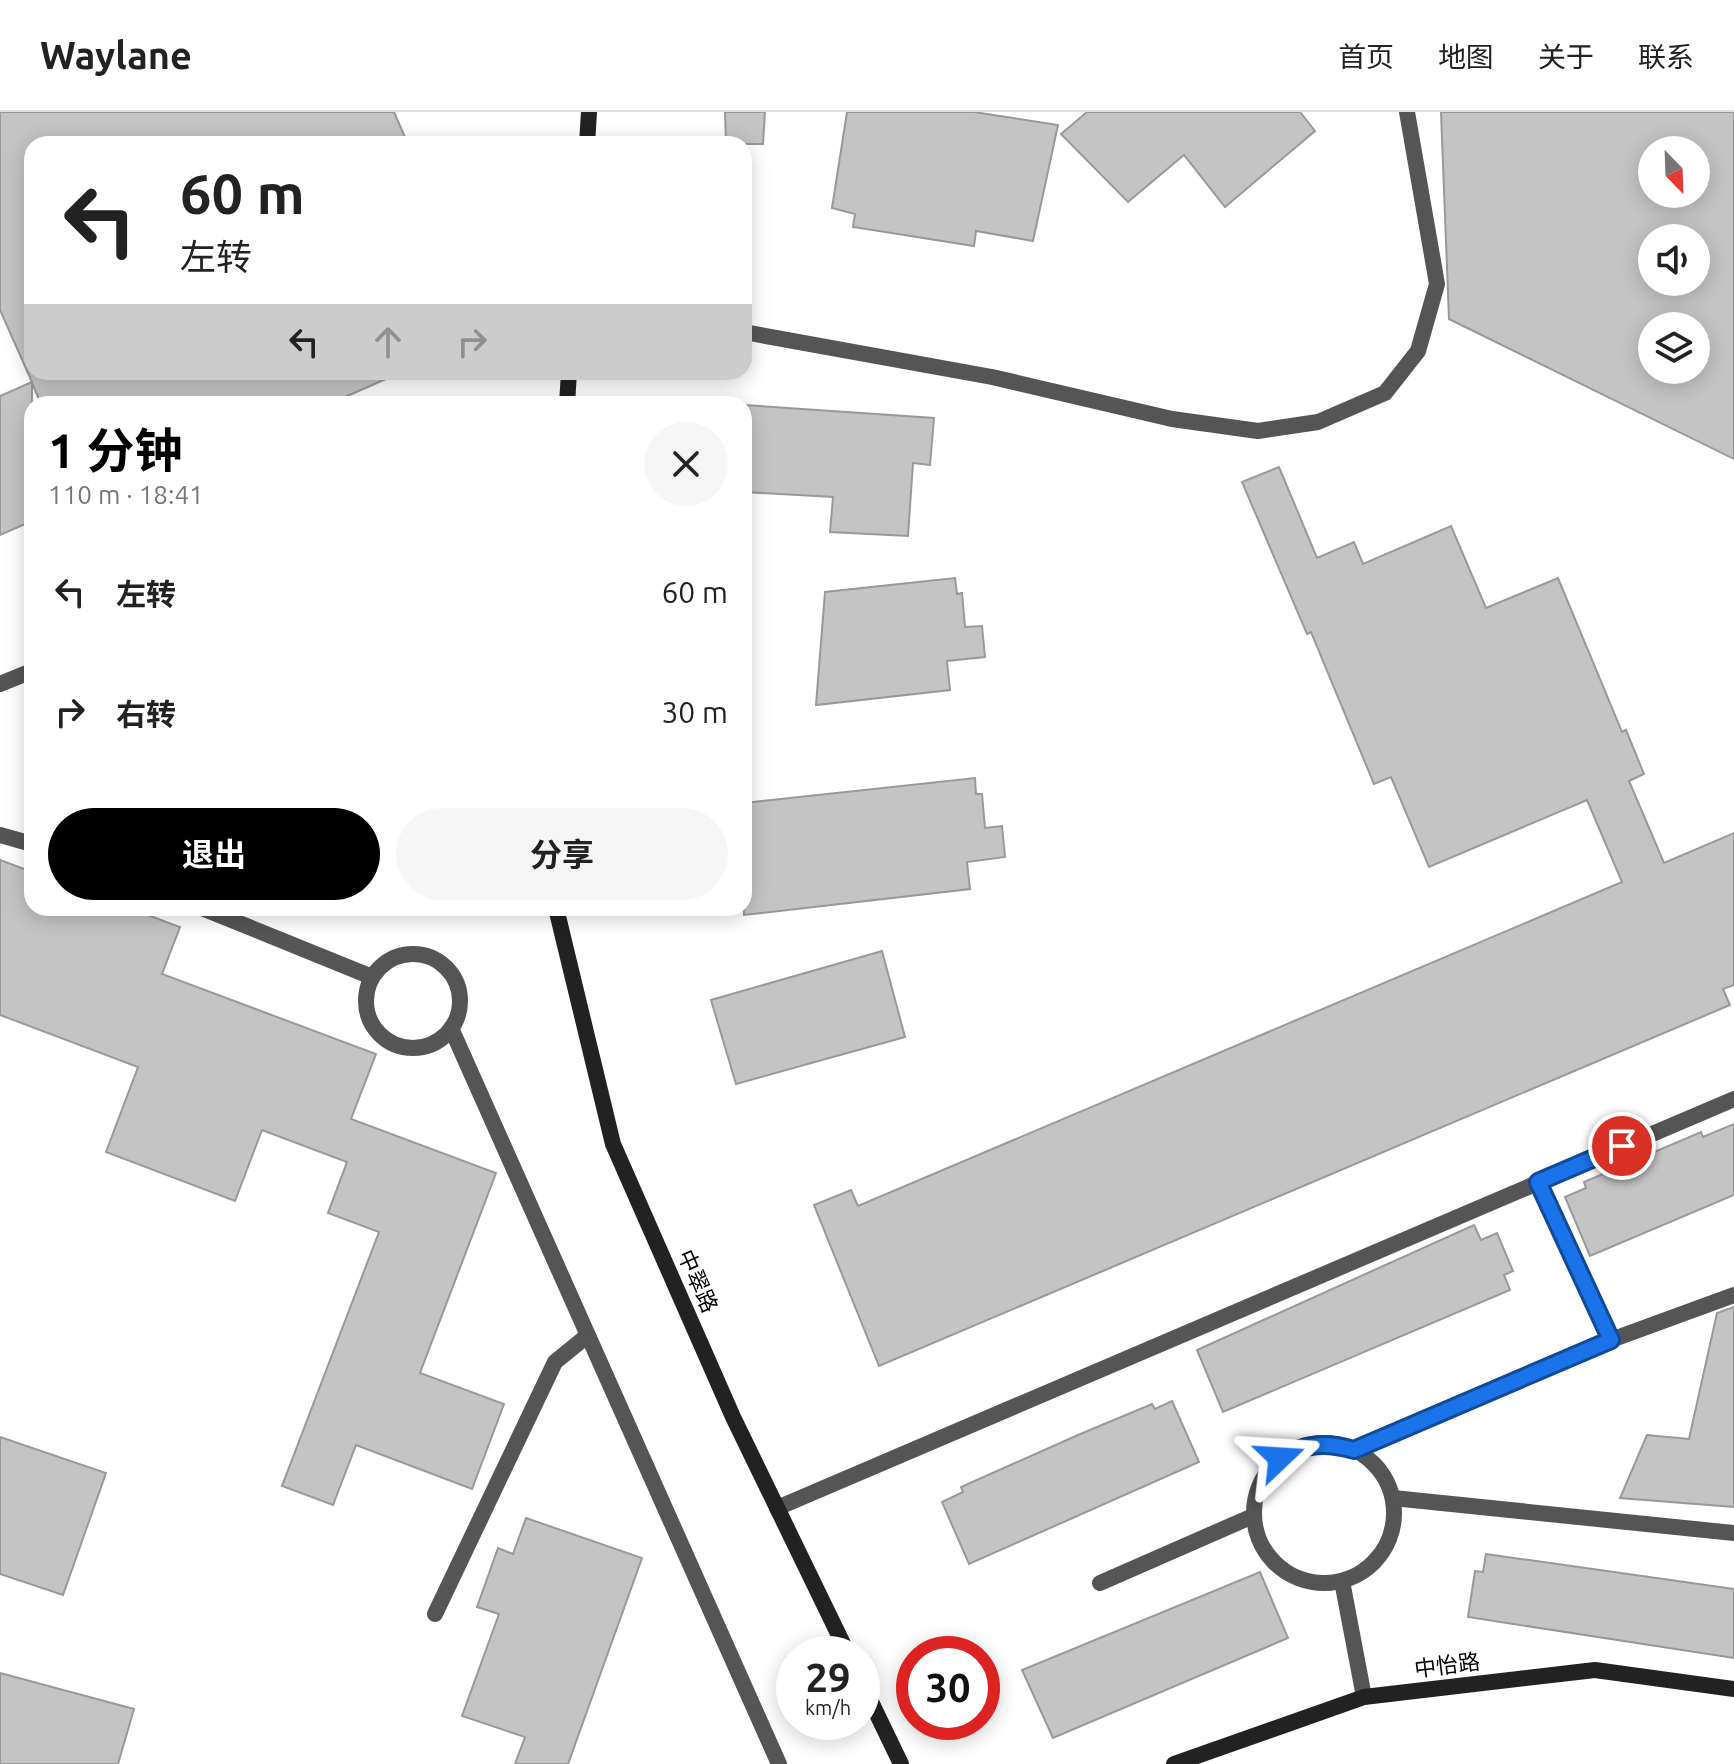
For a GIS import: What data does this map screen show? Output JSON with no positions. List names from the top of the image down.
{
  "streets": {
    "main road": ["中翠路", "中怡路"]
  },
  "north": "bottom right",
  "page": {
    "header": "Waylane",
    "nav": [
      "首页",
      "地图",
      "关于",
      "联系"
    ],
    "turn": ["60 m", "左转"],
    "heading": ["1 分钟", "110 m · 18:41"],
    "list": [
      {
        "name": "左转",
        "value": "60 m"
      },
      {
        "name": "右转",
        "value": "30 m"
      }
    ],
    "buttons": ["退出", "分享"],
    "speed": "29 km/h",
    "limit": "30"
  }
}
